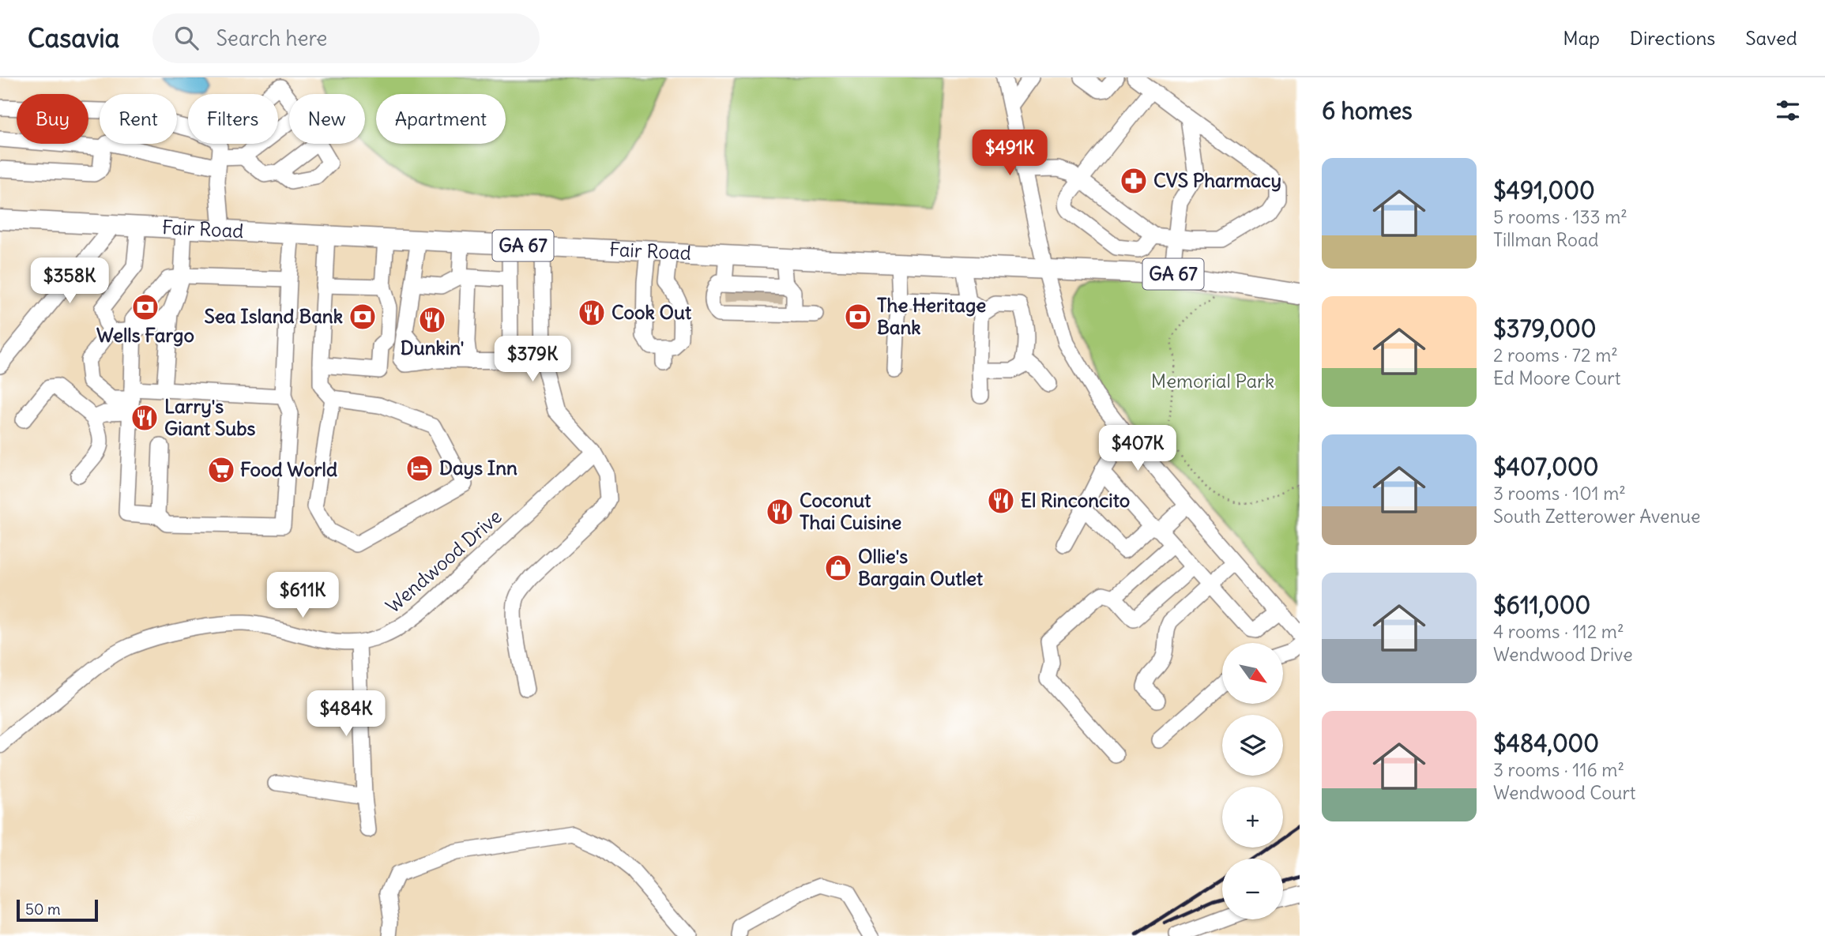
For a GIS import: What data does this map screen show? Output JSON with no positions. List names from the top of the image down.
{
  "streets": {
    "main road": ["Fair Road", "GA 67"],
    "street": ["Wendwood Drive"]
  },
  "parks": ["Memorial Park"],
  "places": {
    "pharmacy": ["CVS Pharmacy"],
    "bank": ["Wells Fargo", "Sea Island Bank", "The Heritage Bank"],
    "restaurant": [
      "Cook Out",
      "Dunkin'",
      "Larry's Giant Subs",
      "El Rinconcito",
      "Coconut Thai Cuisine"
    ],
    "hotel": ["Days Inn"],
    "supermarket": ["Food World"],
    "shop": ["Ollie's Bargain Outlet"]
  },
  "scale_bar": "50 m",
  "north": "bottom right",
  "page": {
    "header": "Casavia",
    "search": "Search here",
    "nav": ["Map", "Directions", "Saved"],
    "heading": "6 homes",
    "chip": [
      "Buy",
      "Rent",
      "Filters",
      "New",
      "Apartment"
    ],
    "price": [
      "$491K",
      "$358K",
      "$379K",
      "$407K",
      "$611K",
      "$484K"
    ],
    "list": [
      {
        "name": "$491,000",
        "note": "5 rooms · 133 m² · Tillman Road"
      },
      {
        "name": "$379,000",
        "note": "2 rooms · 72 m² · Ed Moore Court"
      },
      {
        "name": "$407,000",
        "note": "3 rooms · 101 m² · South Zetterower Avenue"
      },
      {
        "name": "$611,000",
        "note": "4 rooms · 112 m² · Wendwood Drive"
      },
      {
        "name": "$484,000",
        "note": "3 rooms · 116 m² · Wendwood Court"
      }
    ],
    "map_buttons": ["+", "−"],
    "scale": "50 m"
  }
}
